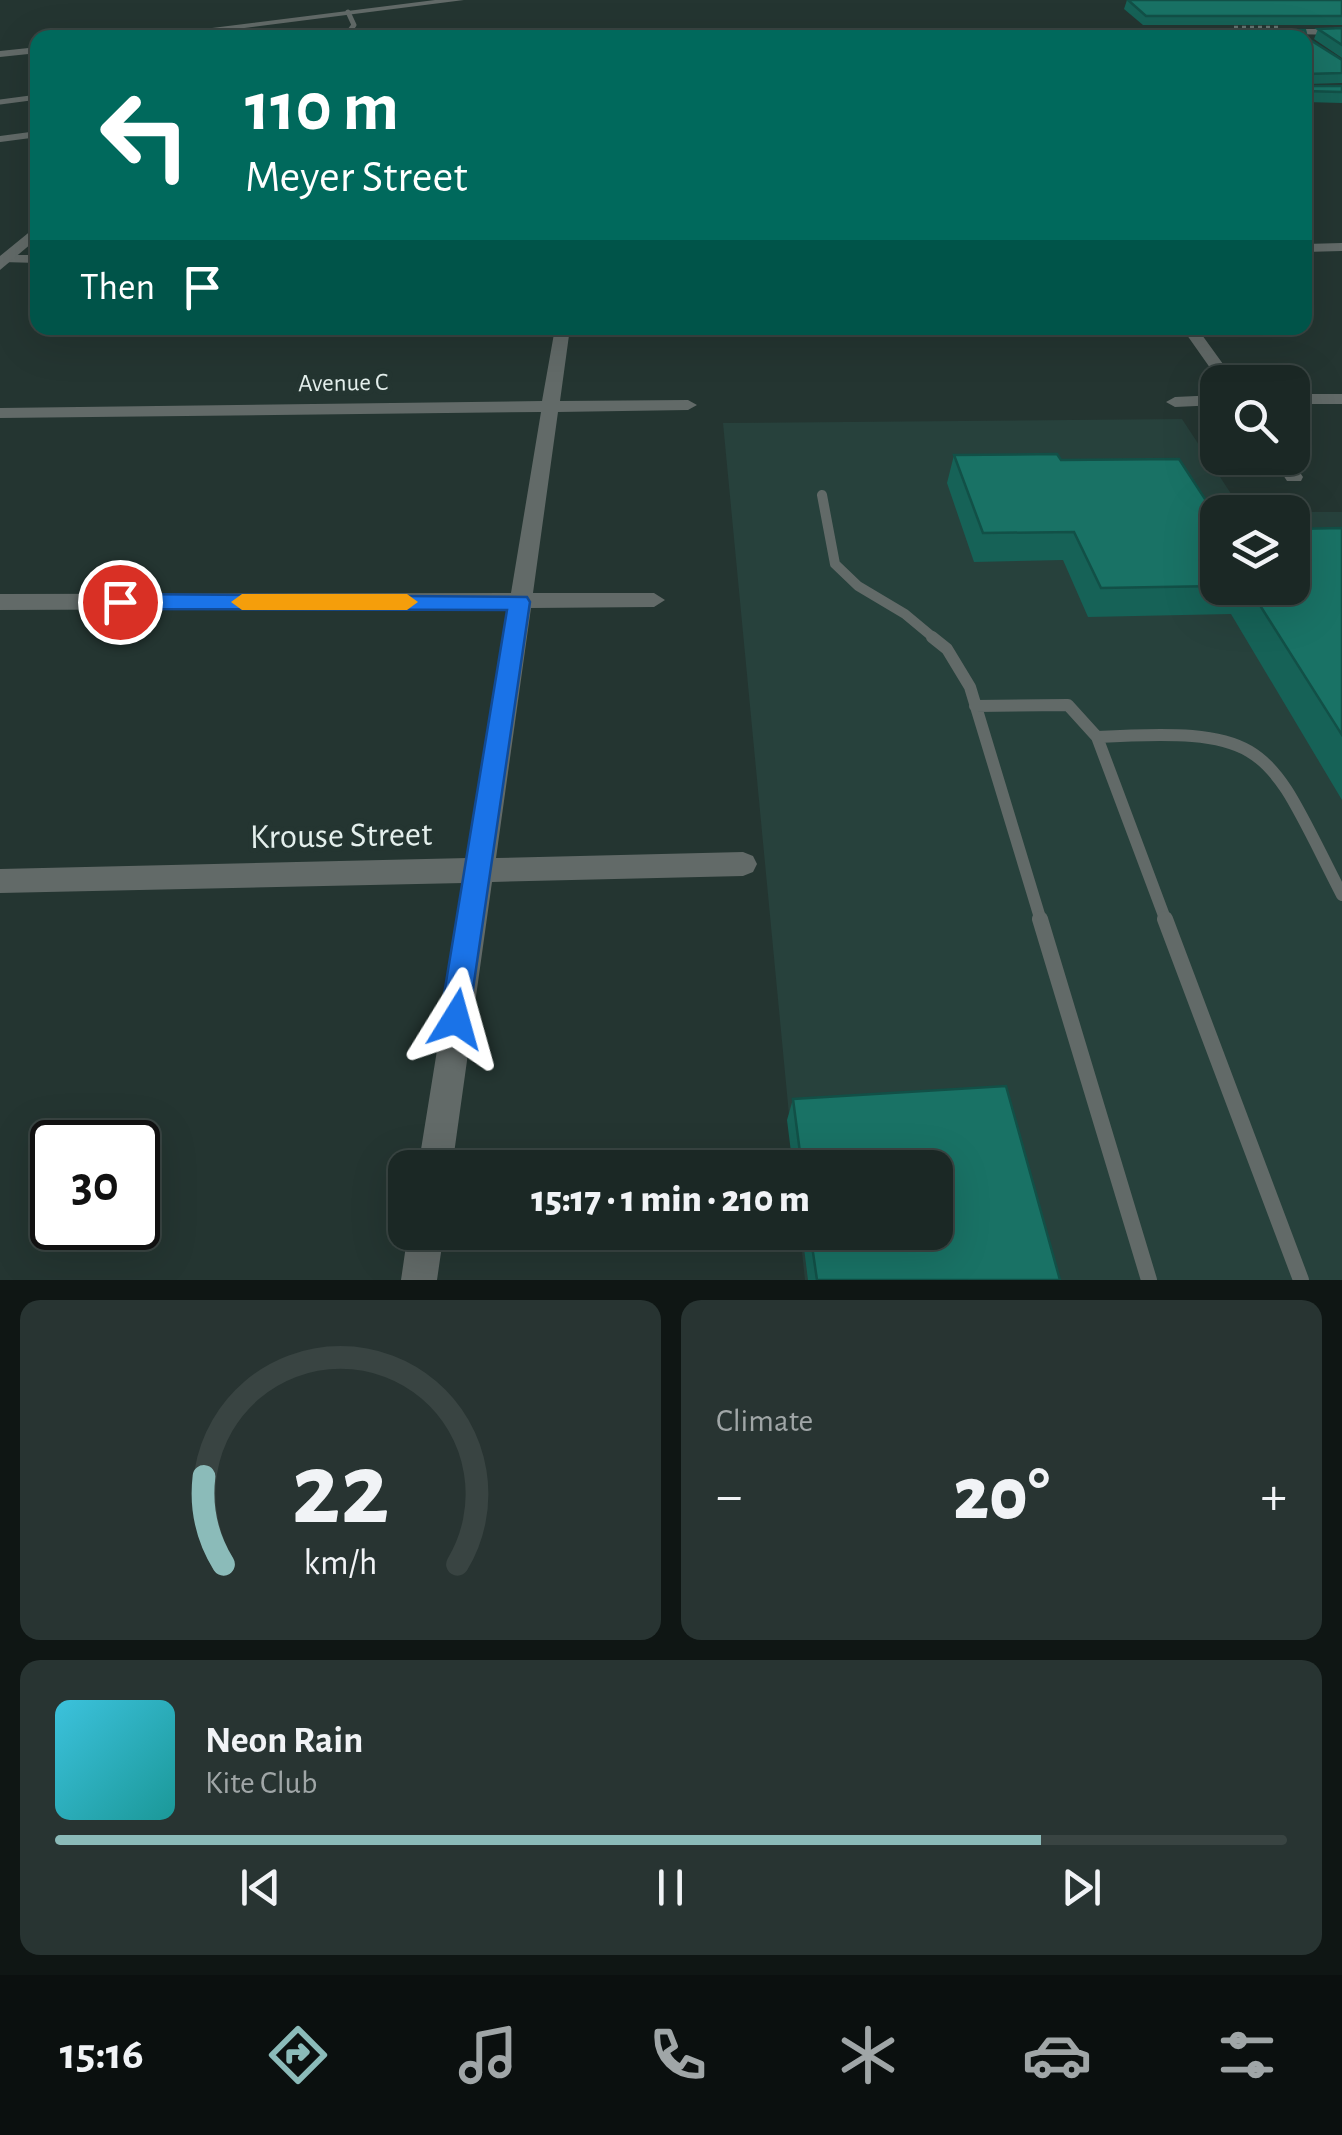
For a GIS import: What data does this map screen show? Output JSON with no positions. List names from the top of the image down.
{
  "streets": {
    "street": ["Avenue C", "Krouse Street"]
  },
  "page": {
    "turn": ["110 m", "Meyer Street"],
    "then": "Then",
    "limit": "30",
    "trip": "15:17 · 1 min · 210 m",
    "tile": "Climate",
    "heat": ["−", "20°", "+"],
    "song": ["Neon Rain", "Kite Club"],
    "tabs": "15:16",
    "gauge": ["22", "km/h"]
  }
}
